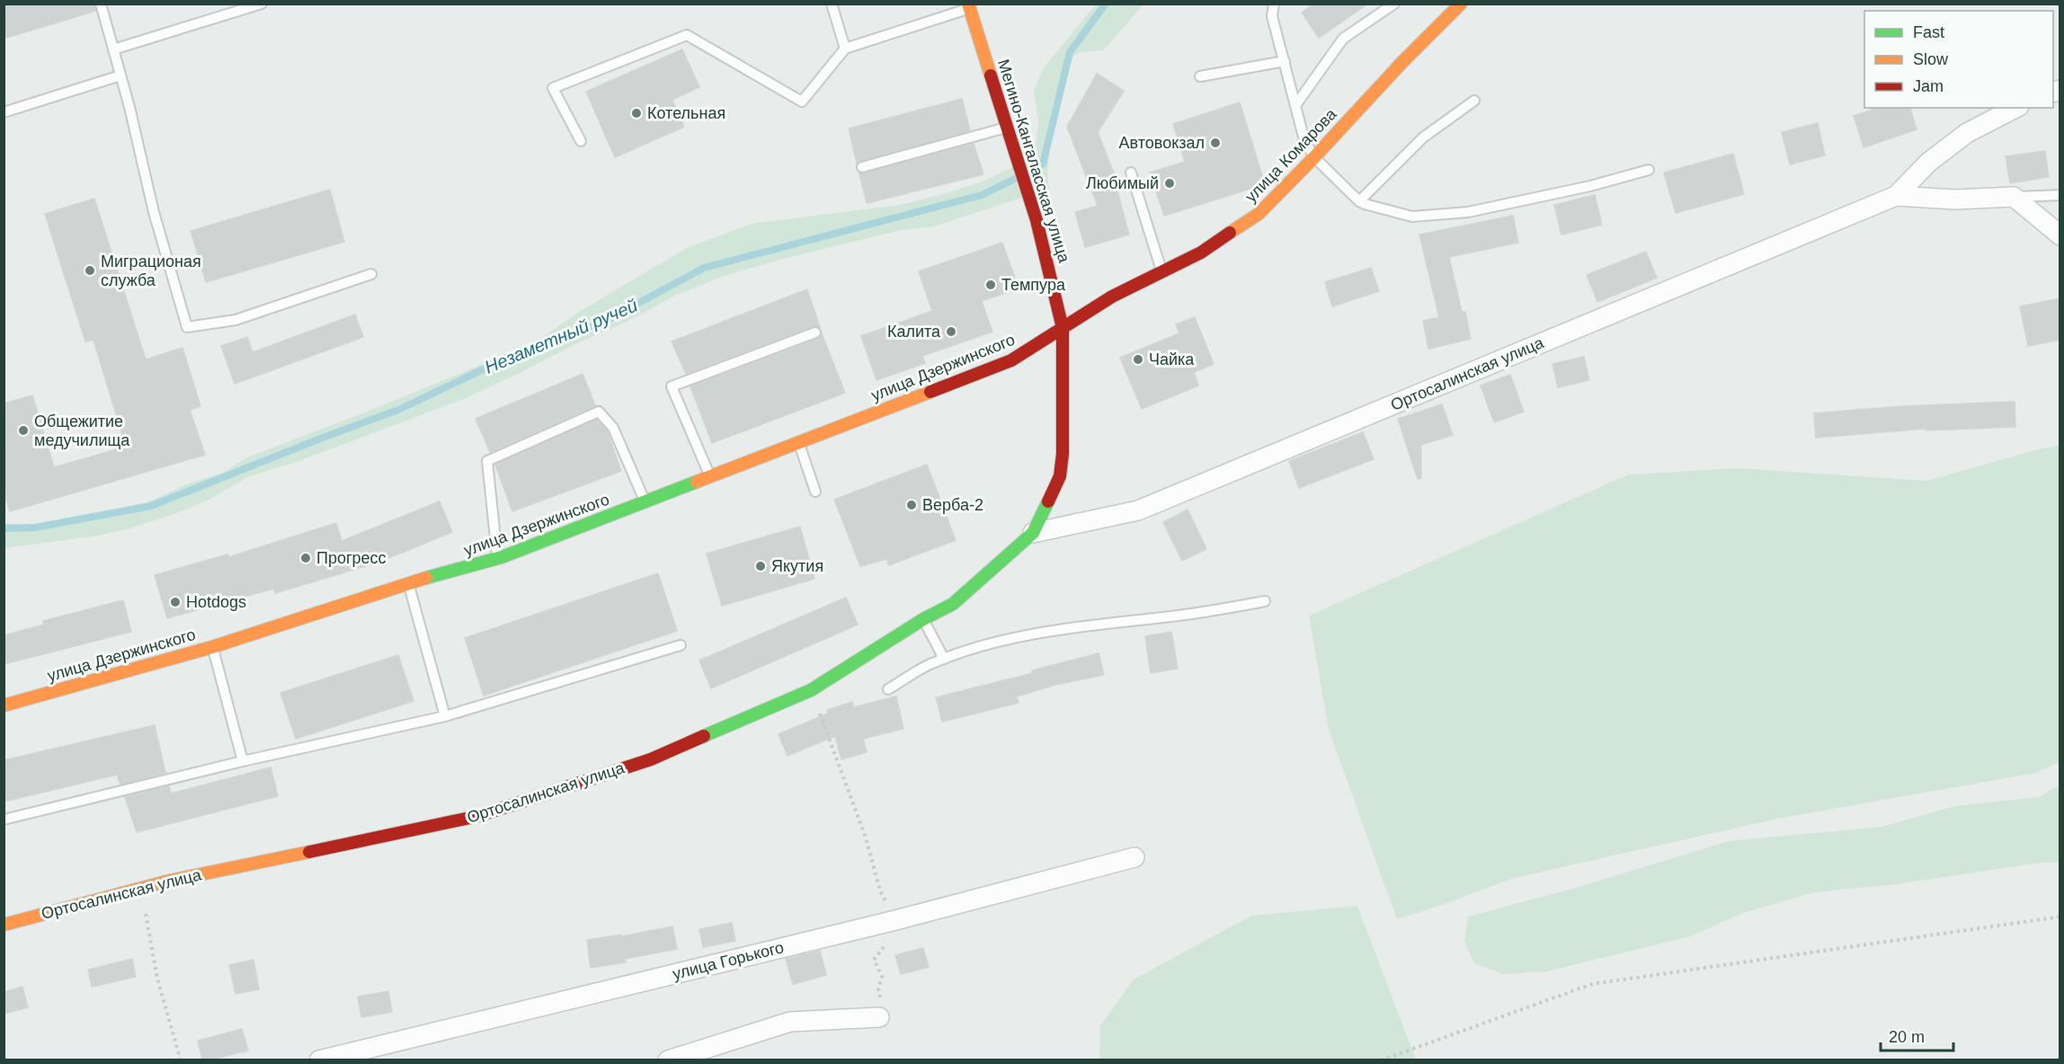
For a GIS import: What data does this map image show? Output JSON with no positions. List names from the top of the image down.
{
  "streets": {
    "main road": [
      "улица Комарова",
      "Мегино-Кангаласская улица",
      "улица Дзержинского",
      "Ортосалинская улица"
    ],
    "street": ["улица Горького"]
  },
  "crossings": [
    ["улица Комарова", "Мегино-Кангаласская улица"],
    ["улица Комарова", "улица Дзержинского"],
    ["улица Комарова", "Ортосалинская улица"],
    ["Мегино-Кангаласская улица", "улица Дзержинского"],
    ["Мегино-Кангаласская улица", "Ортосалинская улица"],
    ["улица Дзержинского", "Ортосалинская улица"]
  ],
  "water": ["Незаметный ручей"],
  "places": [
    "Котельная",
    "Автовокзал",
    "Любимый",
    "Миграционая служба",
    "Темпура",
    "Калита",
    "Чайка",
    "Общежитие медучилища",
    "Верба-2",
    "Прогресс",
    "Якутия",
    "Hotdogs"
  ],
  "legend": ["Fast", "Slow", "Jam"],
  "scale_bar": "20 m"
}
